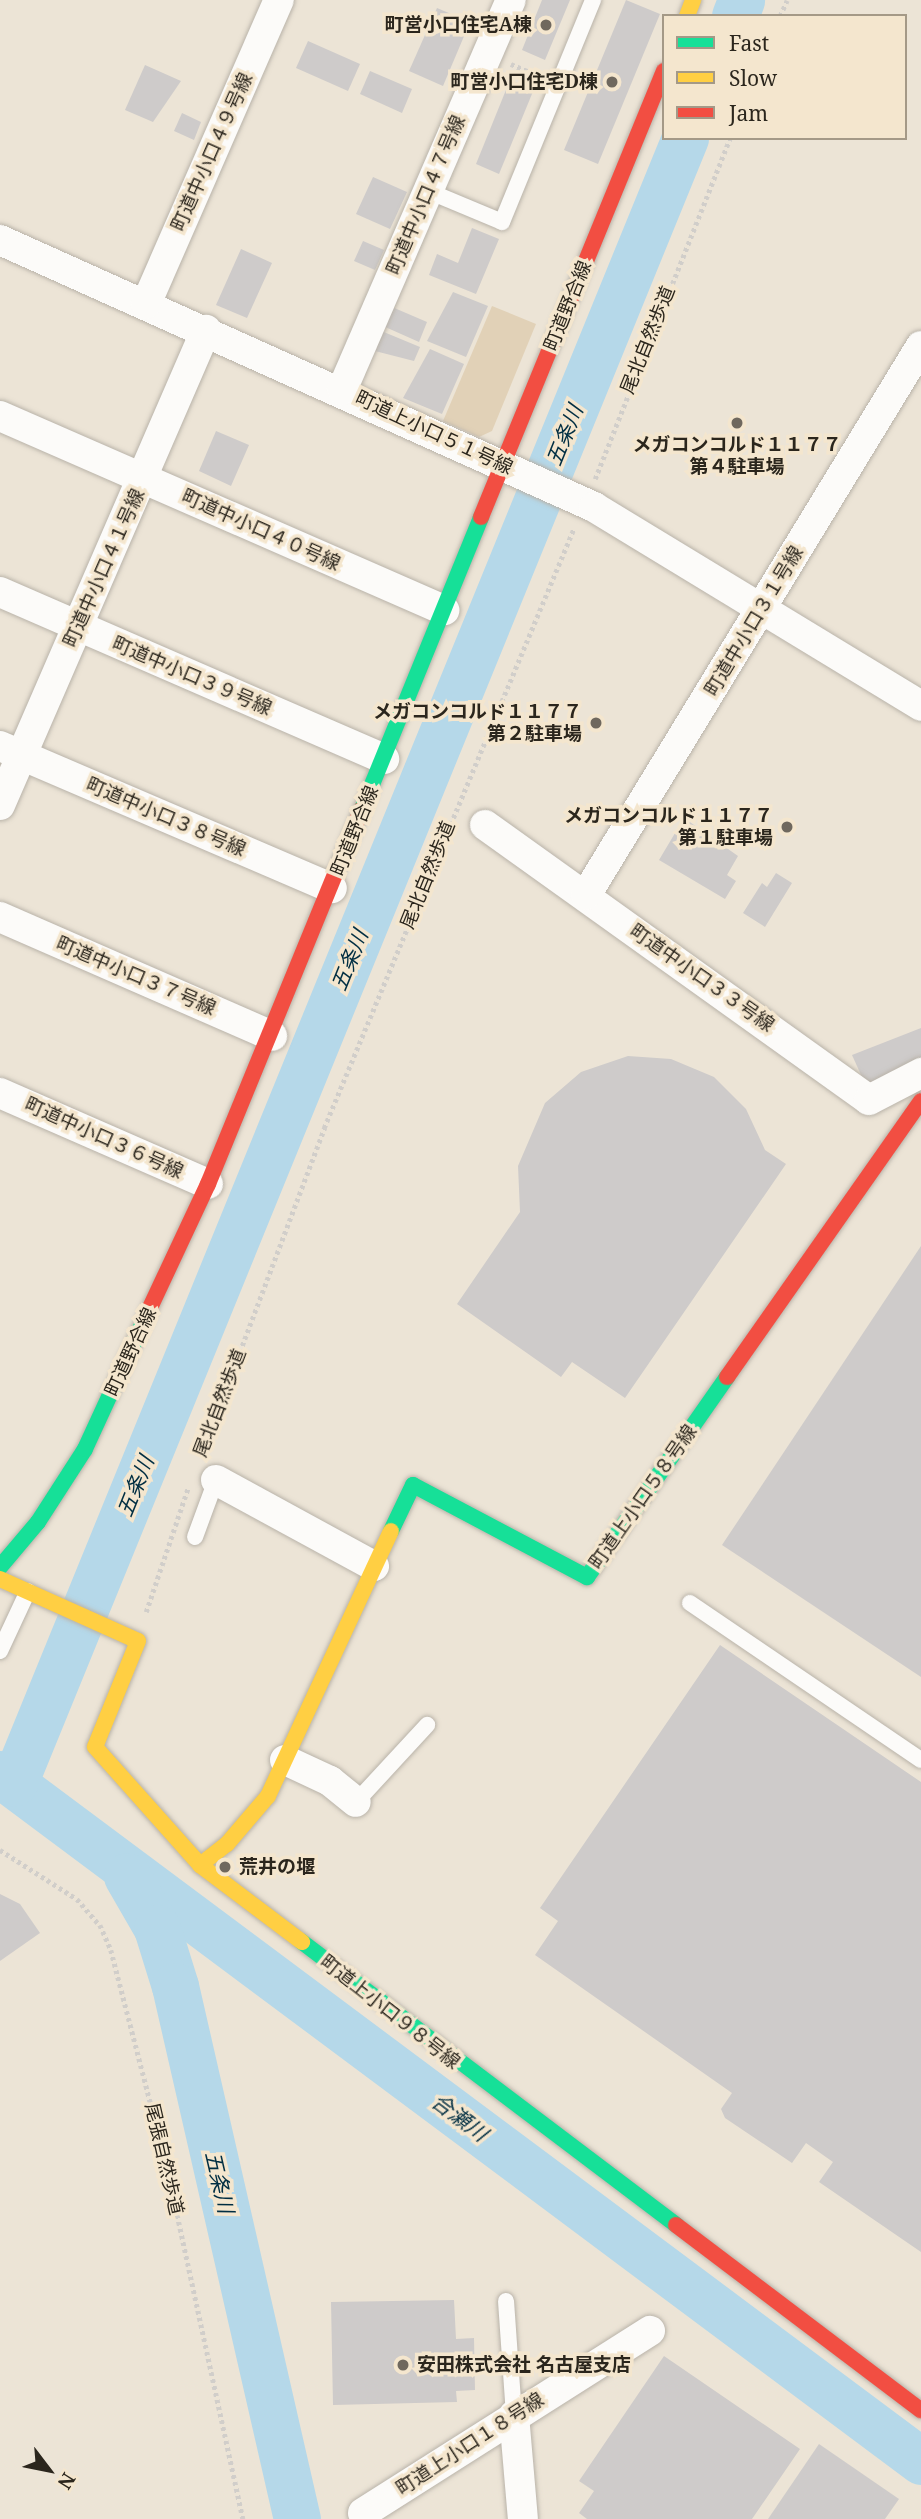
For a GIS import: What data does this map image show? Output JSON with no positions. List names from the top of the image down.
{
  "streets": {
    "street": [
      "町道中小口４９号線",
      "町道中小口４７号線",
      "町道野合線",
      "町道上小口５１号線",
      "町道中小口４０号線",
      "町道中小口４１号線",
      "町道中小口３１号線",
      "町道中小口３９号線",
      "町道中小口３８号線",
      "町道中小口３７号線",
      "町道中小口３３号線",
      "町道中小口３６号線",
      "町道上小口５８号線",
      "町道上小口９８号線",
      "町道上小口１８号線"
    ],
    "path": ["尾北自然歩道", "尾張自然歩道"]
  },
  "crossings": [
    ["町道中小口４９号線", "町道上小口５１号線"],
    ["町道中小口４７号線", "町道上小口５１号線"],
    ["町道野合線", "町道上小口５１号線"],
    ["町道野合線", "町道中小口４０号線"],
    ["町道野合線", "町道中小口３９号線"],
    ["町道野合線", "町道中小口３８号線"],
    ["町道野合線", "町道中小口３７号線"],
    ["町道野合線", "町道中小口３６号線"],
    ["尾北自然歩道", "町道上小口５１号線"],
    ["尾北自然歩道", "町道上小口９８号線"],
    ["町道上小口５１号線", "町道中小口４１号線"],
    ["町道上小口５１号線", "町道中小口３１号線"],
    ["町道中小口４０号線", "町道中小口４１号線"],
    ["町道中小口４１号線", "町道中小口３９号線"],
    ["町道中小口４１号線", "町道中小口３８号線"],
    ["町道中小口３１号線", "町道中小口３３号線"],
    ["町道上小口５８号線", "町道上小口９８号線"]
  ],
  "water": ["五条川", "合瀬川"],
  "places": [
    "町営小口住宅A棟",
    "町営小口住宅D棟",
    "メガコンコルド１１７７ 第４駐車場",
    "メガコンコルド１１７７ 第２駐車場",
    "メガコンコルド１１７７ 第１駐車場",
    "荒井の堰",
    "安田株式会社 名古屋支店"
  ],
  "legend": ["Fast", "Slow", "Jam"],
  "north": "bottom right"
}
